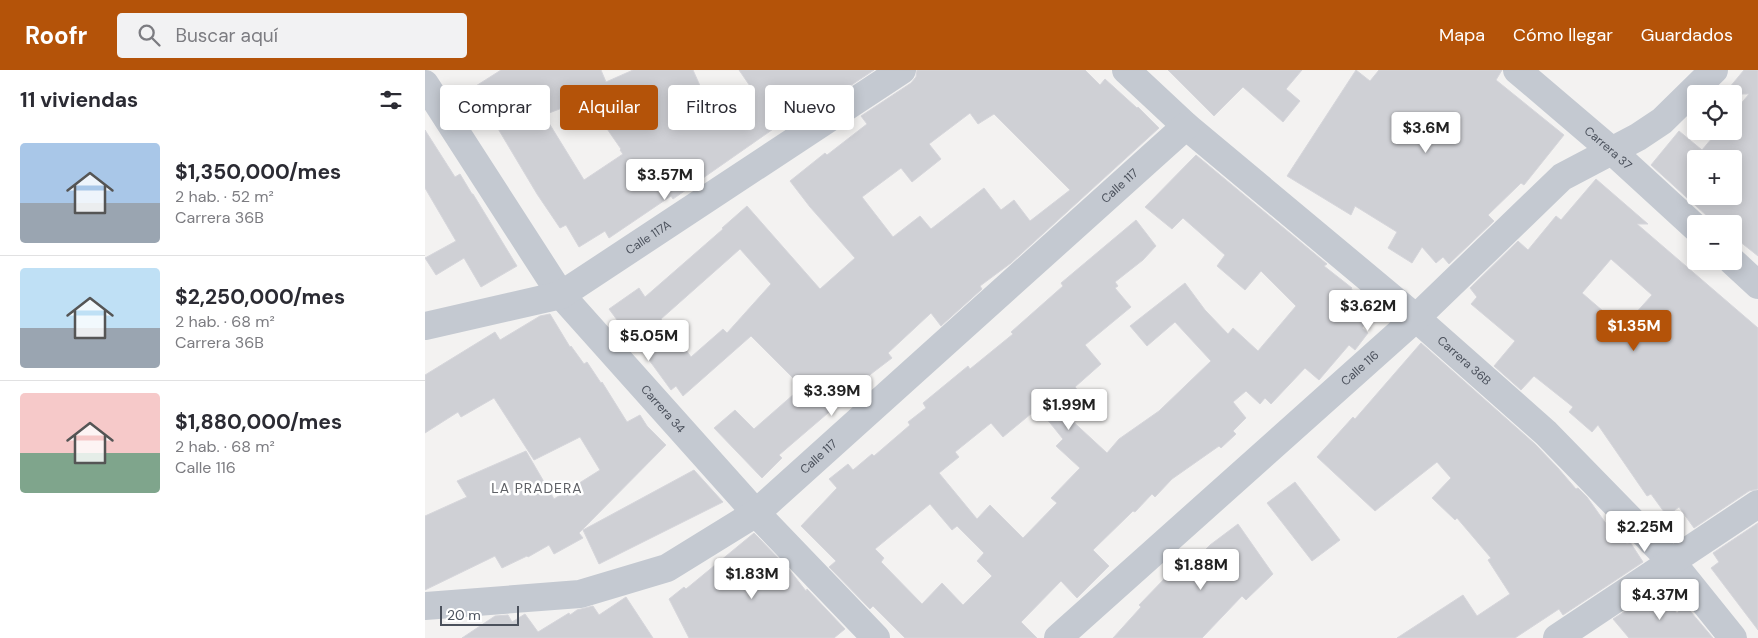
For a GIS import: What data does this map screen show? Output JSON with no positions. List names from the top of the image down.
{
  "streets": {
    "street": [
      "Carrera 37",
      "Calle 117",
      "Calle 117A",
      "Carrera 36B",
      "Calle 116",
      "Carrera 34"
    ]
  },
  "crossings": [
    ["Carrera 37", "Calle 116"],
    ["Calle 117", "Carrera 36B"],
    ["Calle 117", "Carrera 34"],
    ["Calle 117A", "Carrera 34"],
    ["Carrera 36B", "Calle 116"]
  ],
  "districts": ["LA PRADERA"],
  "scale_bar": "20 m",
  "page": {
    "header": "Roofr",
    "search": "Buscar aquí",
    "nav": ["Mapa", "Cómo llegar", "Guardados"],
    "heading": "11 viviendas",
    "map_buttons": ["+", "−"],
    "chip": [
      "Comprar",
      "Alquilar",
      "Filtros",
      "Nuevo"
    ],
    "price": [
      "$3.6M",
      "$3.57M",
      "$3.62M",
      "$1.35M",
      "$5.05M",
      "$3.39M",
      "$1.99M",
      "$2.25M",
      "$1.88M",
      "$1.83M",
      "$4.37M"
    ],
    "list": [
      {
        "name": "$1,350,000/mes",
        "note": "2 hab. · 52 m² · Carrera 36B"
      },
      {
        "name": "$2,250,000/mes",
        "note": "2 hab. · 68 m² · Carrera 36B"
      },
      {
        "name": "$1,880,000/mes",
        "note": "2 hab. · 68 m² · Calle 116"
      }
    ],
    "scale": "20 m"
  }
}
